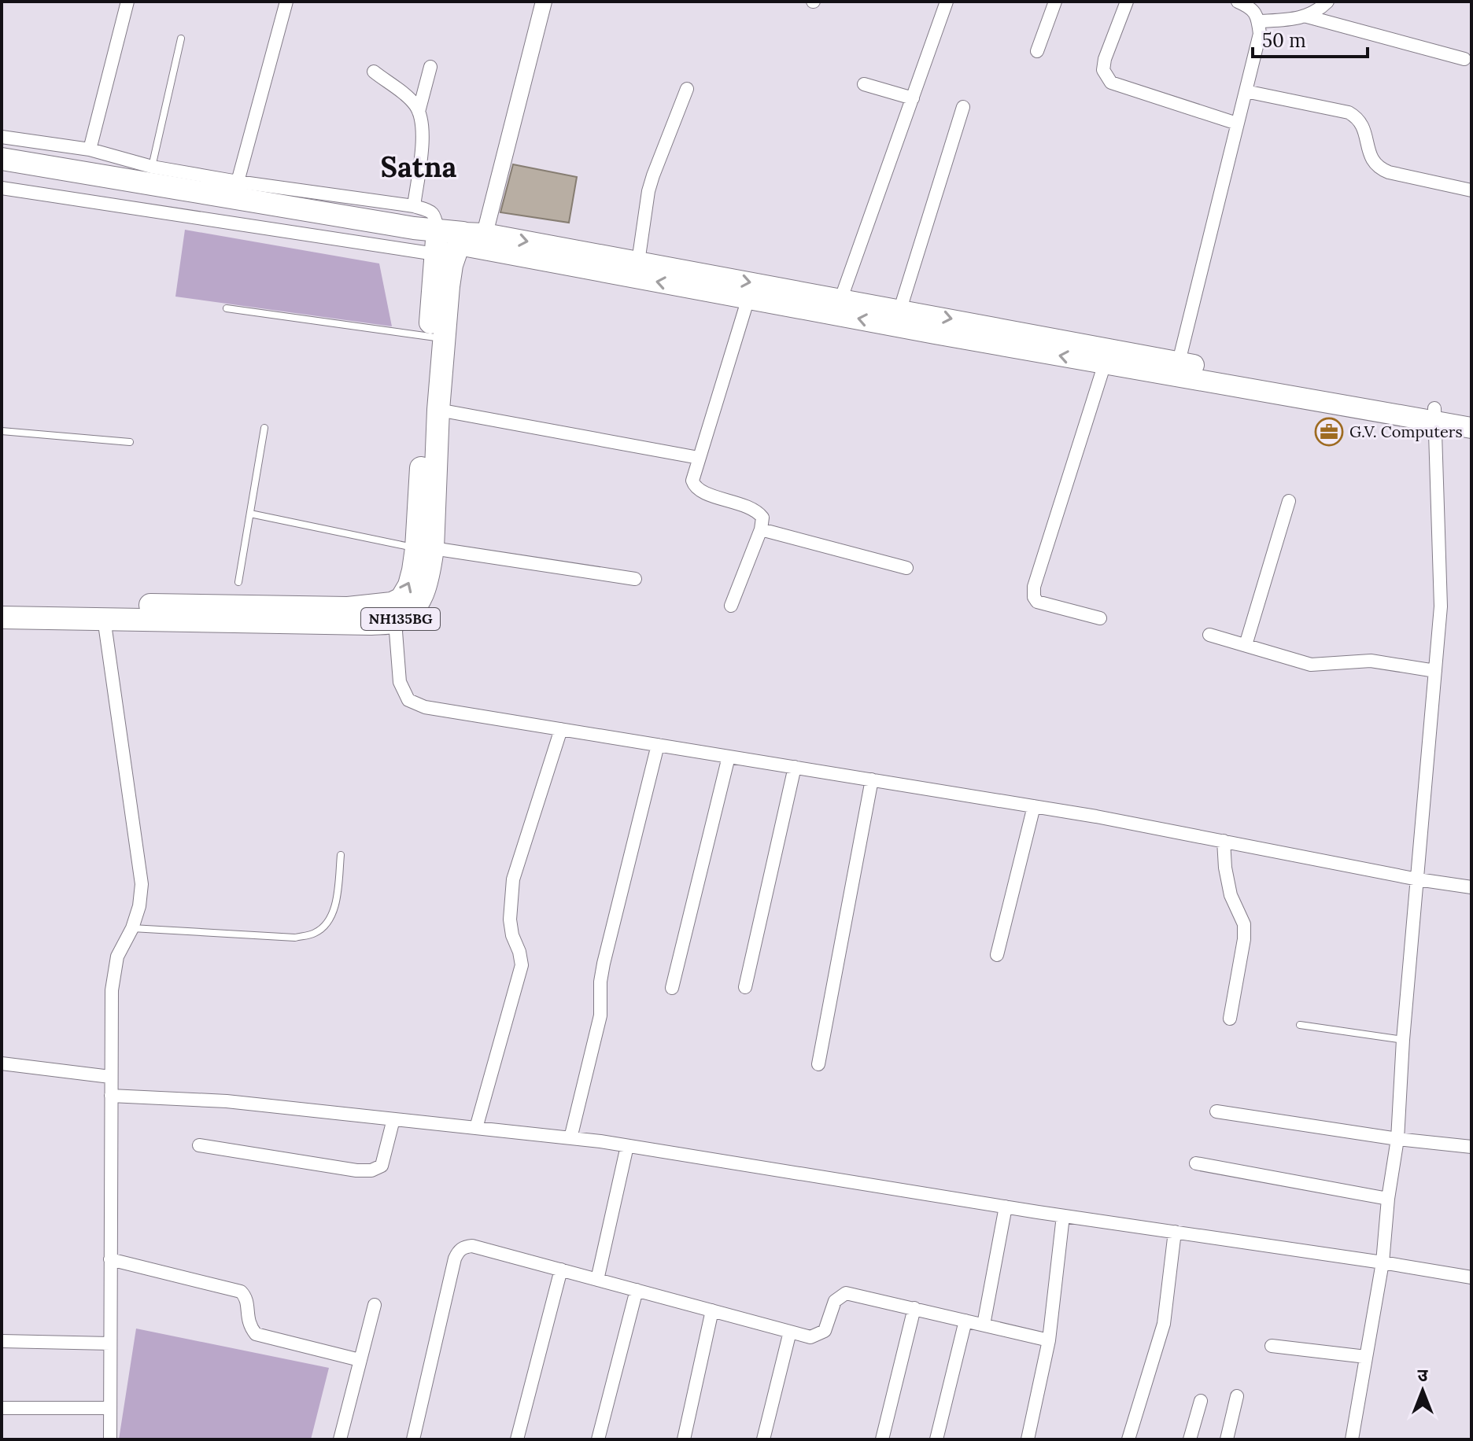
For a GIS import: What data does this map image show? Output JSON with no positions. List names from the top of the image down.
{
  "streets": {
    "highway": ["NH135BG"]
  },
  "districts": ["Satna"],
  "places": {
    "office": ["G.V. Computers"]
  },
  "scale_bar": "50 m",
  "north": "top"
}
